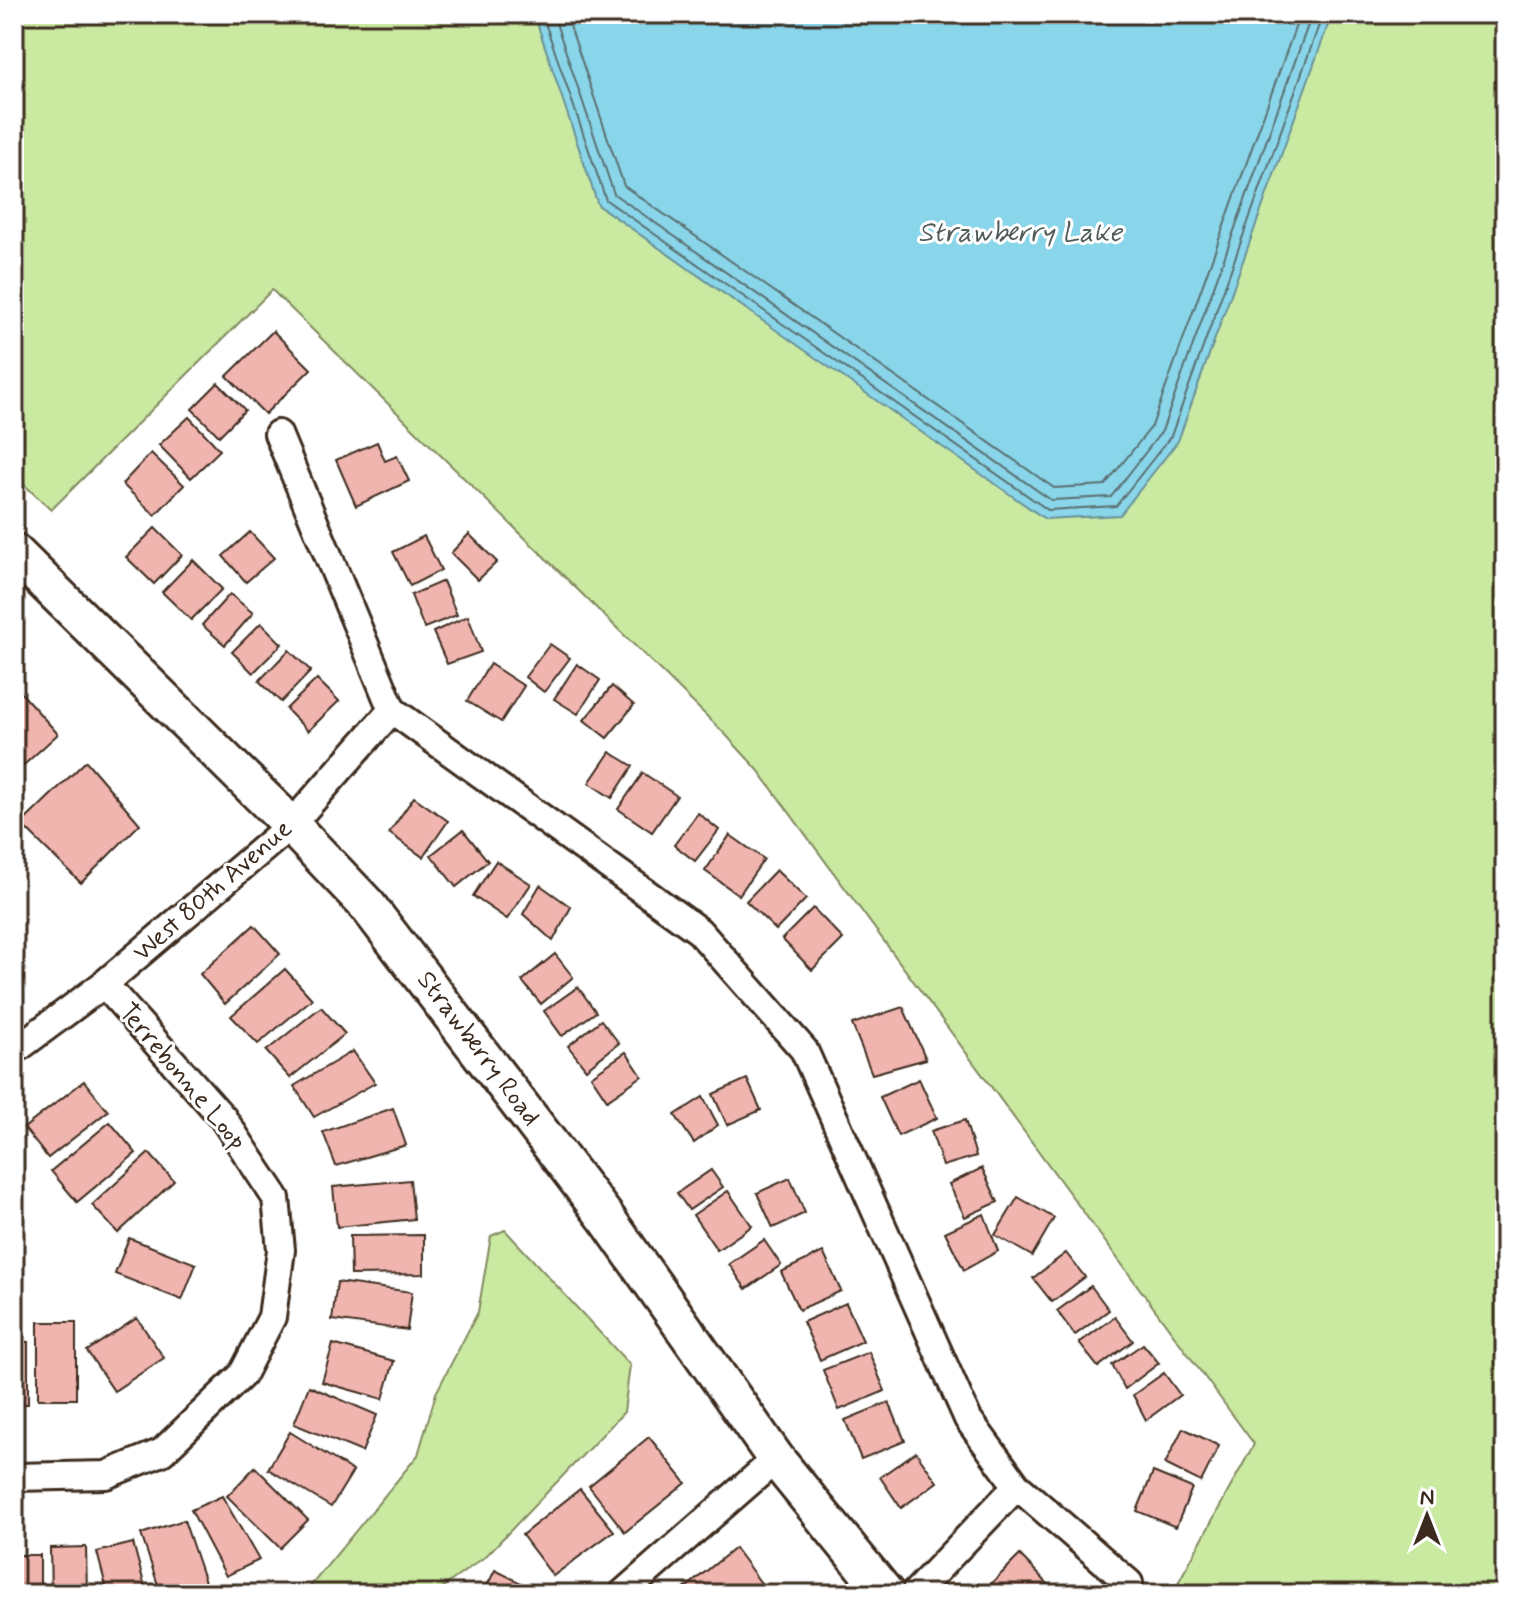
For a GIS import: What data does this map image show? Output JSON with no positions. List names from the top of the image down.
{
  "streets": {
    "street": ["West 80th Avenue", "Strawberry Road", "Terrebonne Loop"]
  },
  "crossings": [
    ["West 80th Avenue", "Strawberry Road"],
    ["West 80th Avenue", "Terrebonne Loop"]
  ],
  "water": ["Strawberry Lake"],
  "north": "top"
}
